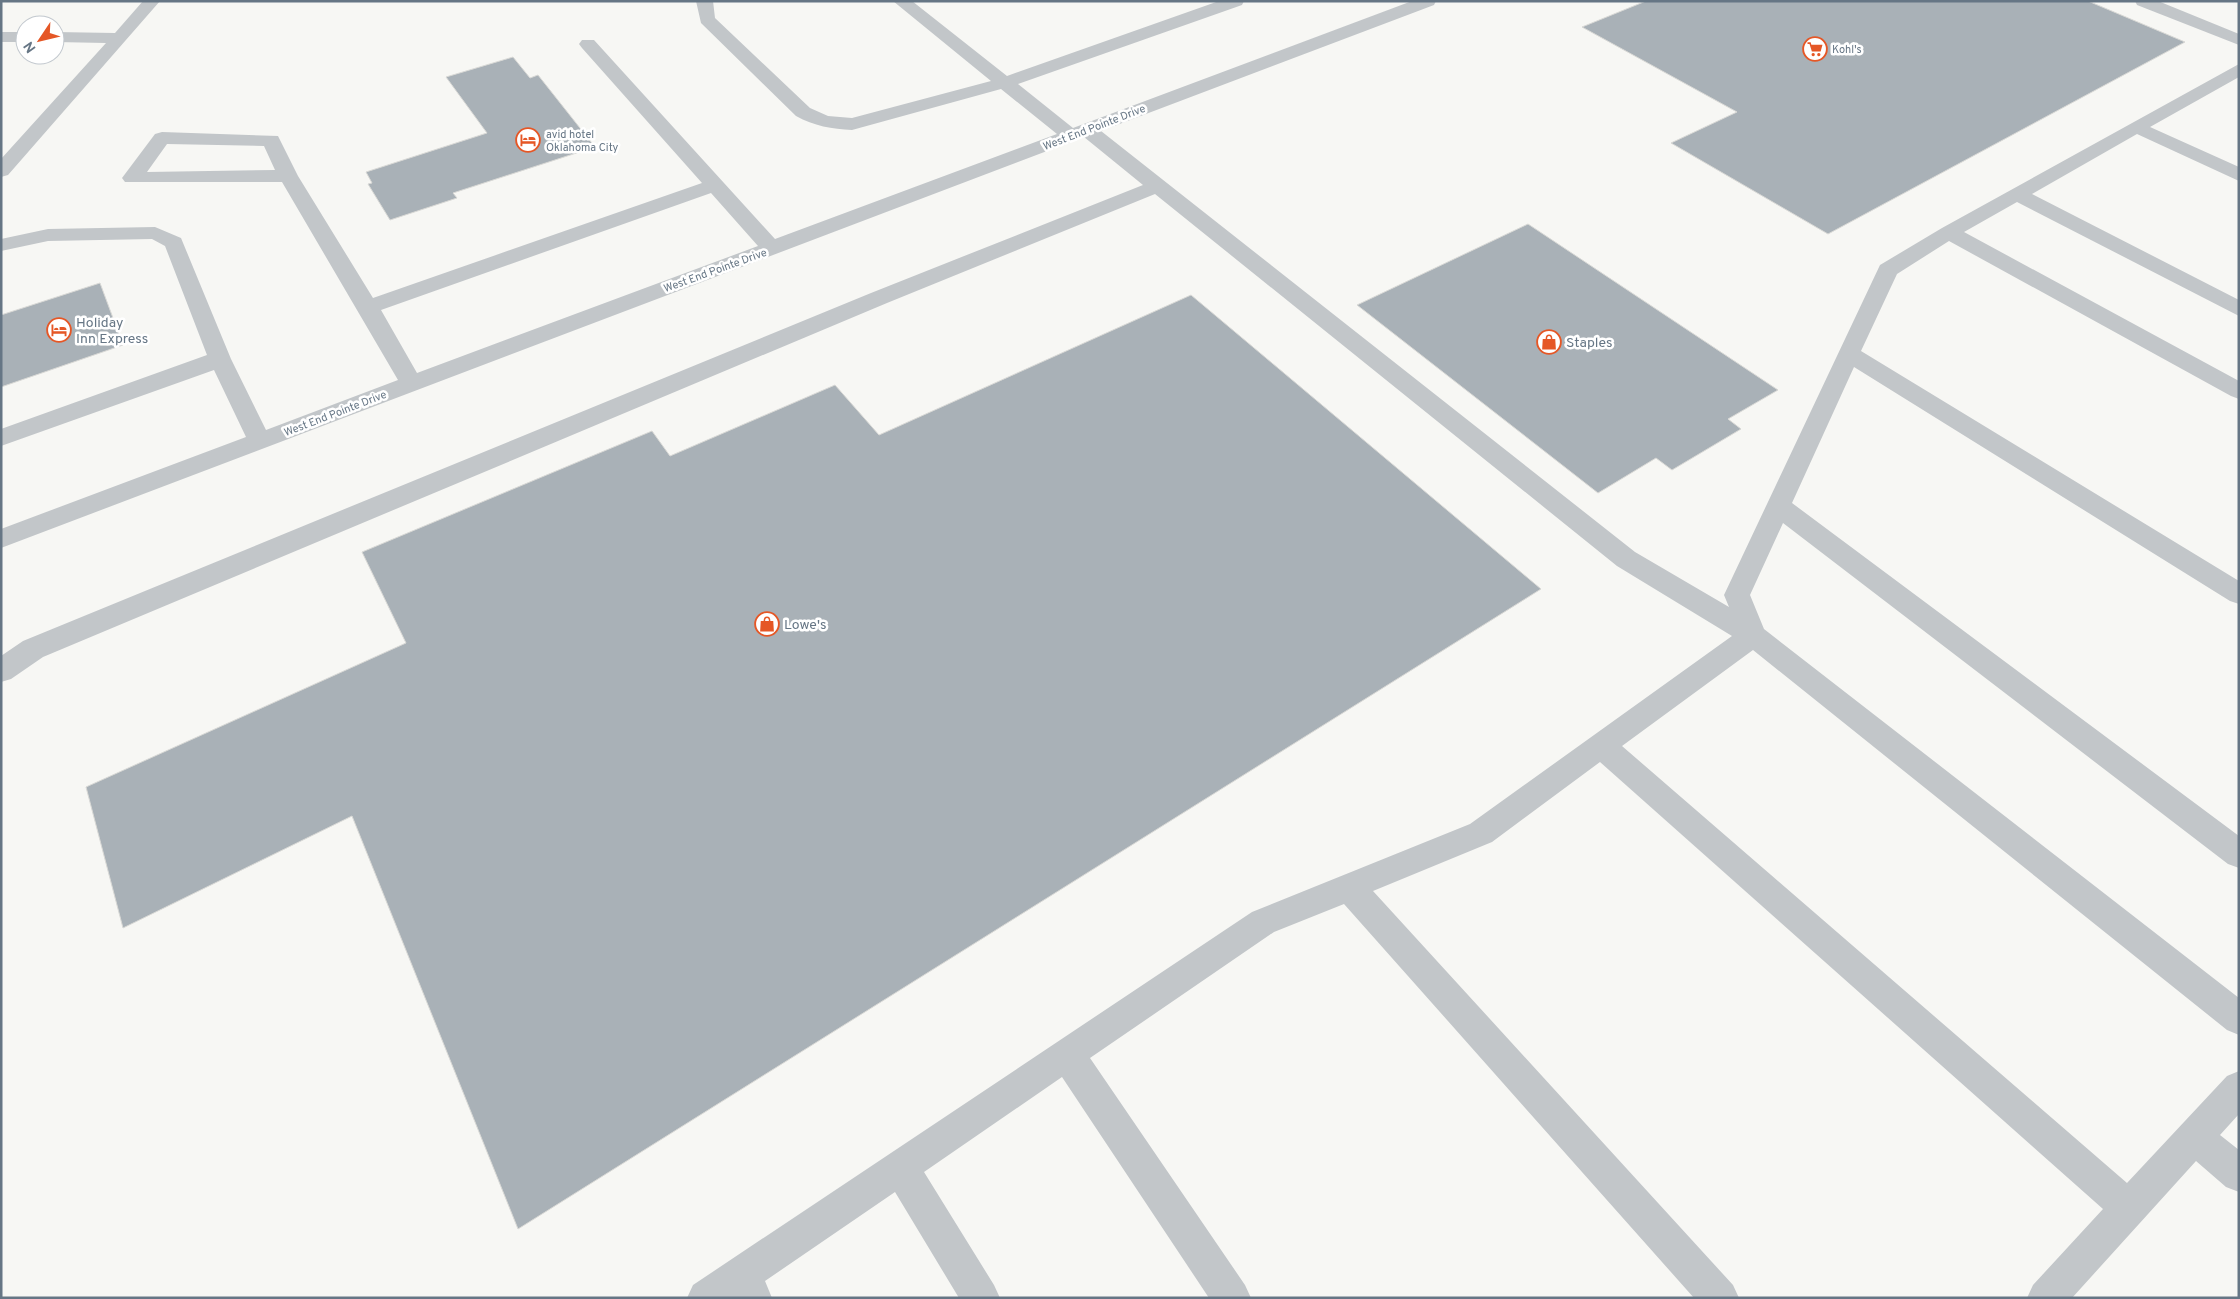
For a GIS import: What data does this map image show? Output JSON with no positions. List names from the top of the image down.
{
  "streets": {
    "street": ["West End Pointe Drive"]
  },
  "places": {
    "supermarket": ["Kohl's"],
    "hotel": ["avid hotel Oklahoma City", "Holiday Inn Express"],
    "shop": ["Staples", "Lowe's"]
  },
  "north": "bottom left"
}
